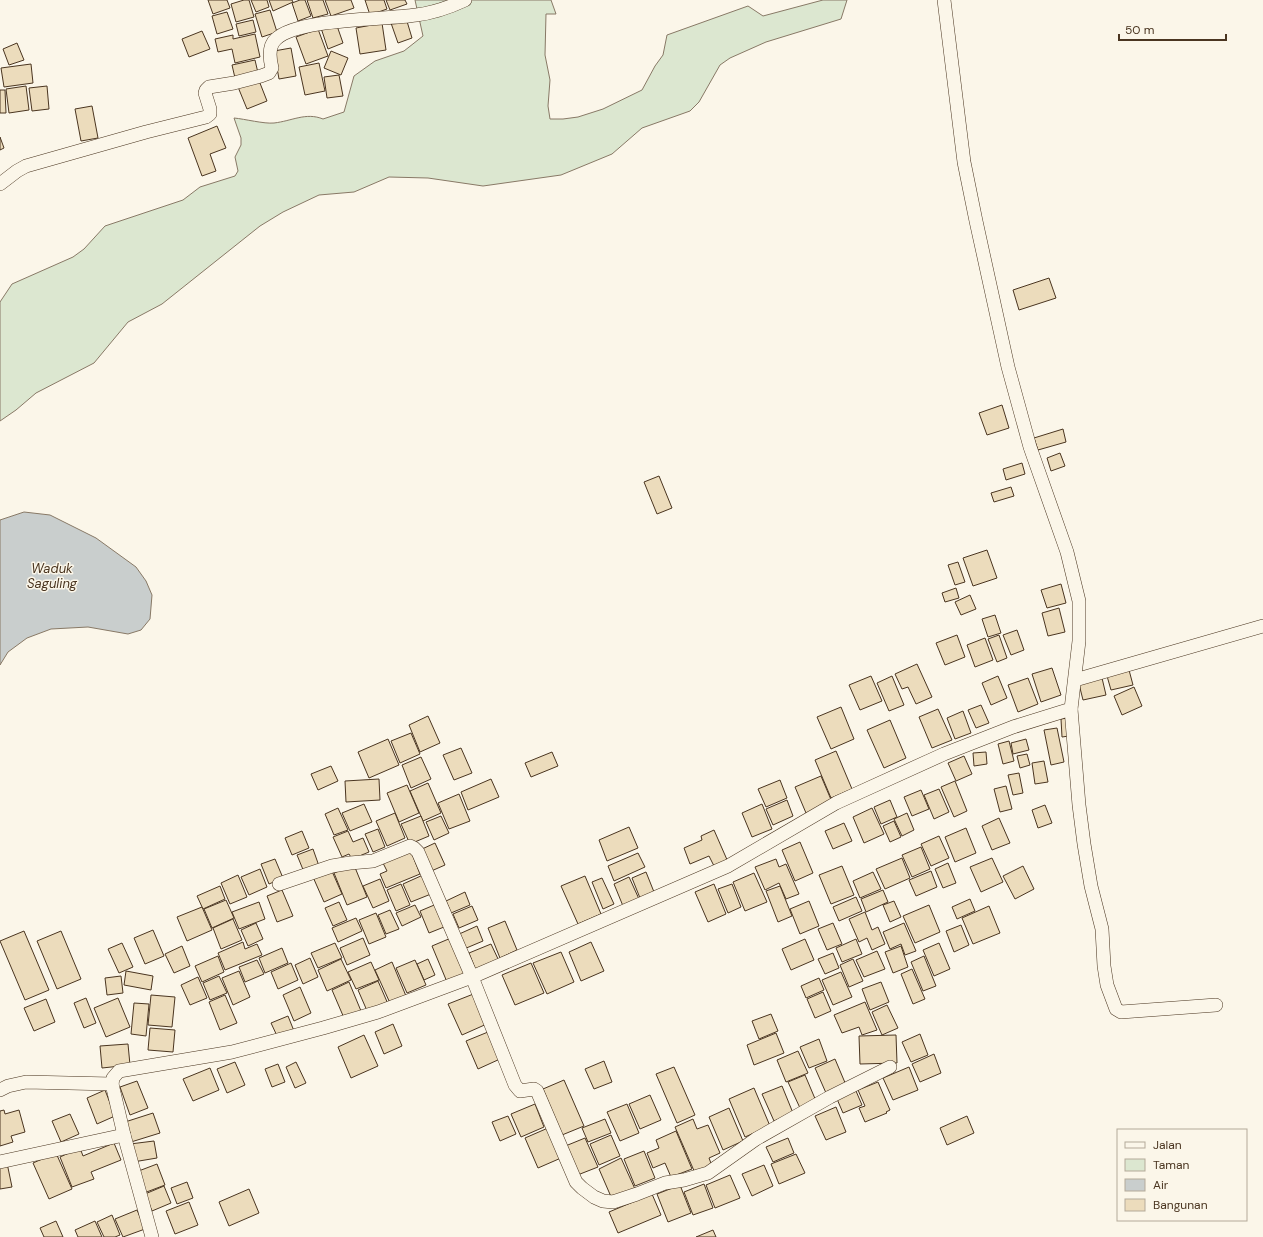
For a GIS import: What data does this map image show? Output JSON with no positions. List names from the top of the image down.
{
  "water": ["Waduk Saguling"],
  "legend": [
    "Jalan",
    "Taman",
    "Air",
    "Bangunan"
  ],
  "scale_bar": "50 m"
}
